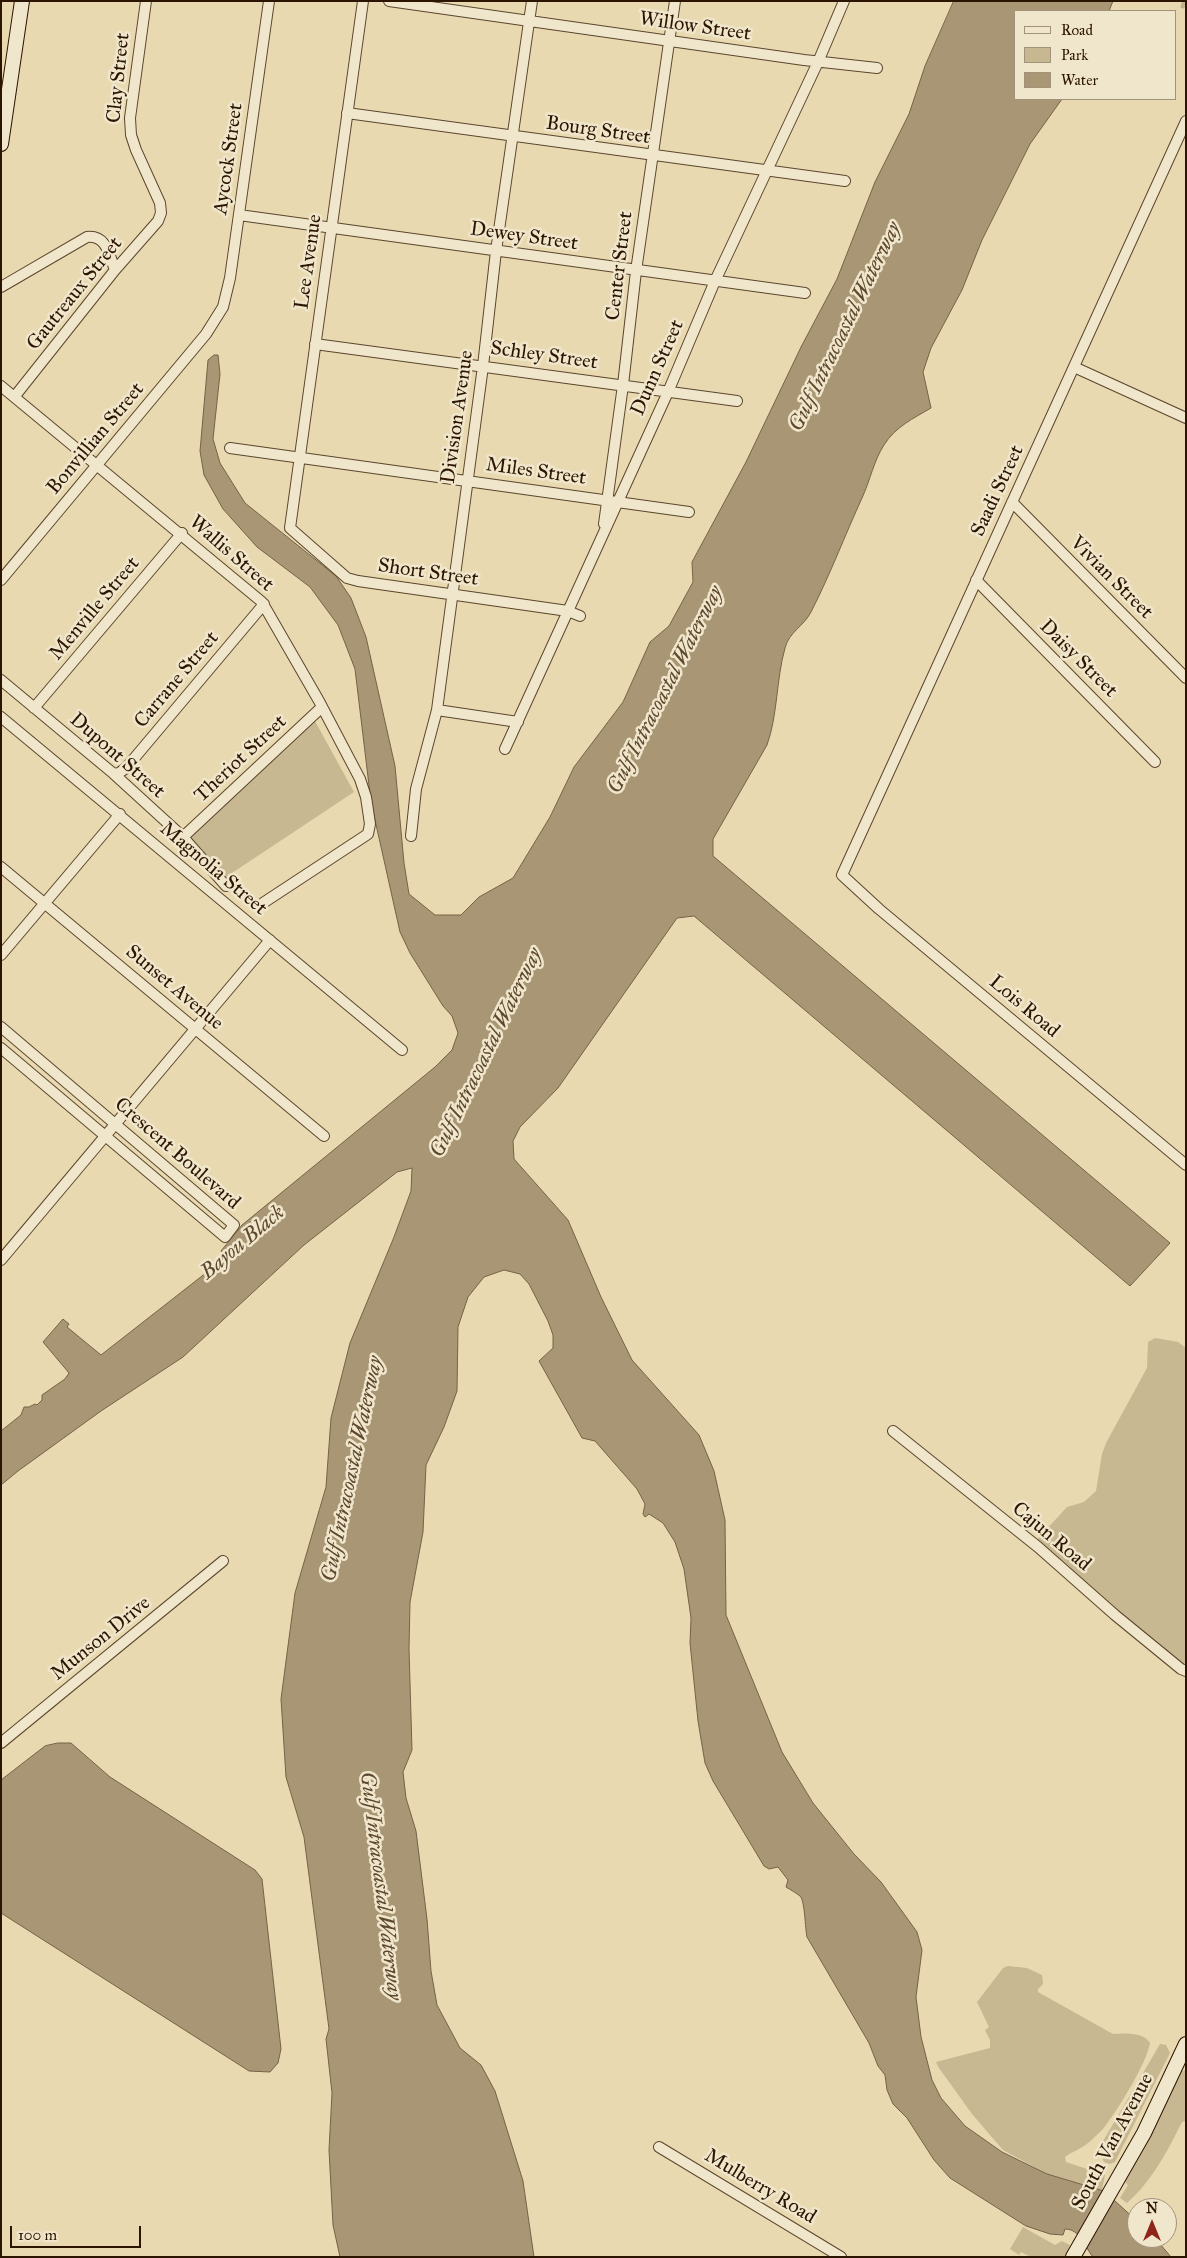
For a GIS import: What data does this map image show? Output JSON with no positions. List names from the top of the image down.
{
  "streets": {
    "main road": ["South Van Avenue"],
    "street": [
      "Willow Street",
      "Clay Street",
      "Bourg Street",
      "Aycock Street",
      "Dewey Street",
      "Lee Avenue",
      "Center Street",
      "Gautreaux Street",
      "Schley Street",
      "Dunn Street",
      "Division Avenue",
      "Bonvillian Street",
      "Miles Street",
      "Saadi Street",
      "Wallis Street",
      "Short Street",
      "Vivian Street",
      "Menville Street",
      "Daisy Street",
      "Carrane Street",
      "Dupont Street",
      "Theriot Street",
      "Magnolia Street",
      "Sunset Avenue",
      "Lois Road",
      "Crescent Boulevard",
      "Cajun Road",
      "Munson Drive",
      "Mulberry Road"
    ]
  },
  "crossings": [
    ["Willow Street", "Center Street"],
    ["Willow Street", "Dunn Street"],
    ["Willow Street", "Division Avenue"],
    ["Clay Street", "Gautreaux Street"],
    ["Bourg Street", "Lee Avenue"],
    ["Bourg Street", "Center Street"],
    ["Bourg Street", "Dunn Street"],
    ["Bourg Street", "Division Avenue"],
    ["Aycock Street", "Dewey Street"],
    ["Aycock Street", "Bonvillian Street"],
    ["Dewey Street", "Lee Avenue"],
    ["Dewey Street", "Center Street"],
    ["Dewey Street", "Dunn Street"],
    ["Dewey Street", "Division Avenue"],
    ["Lee Avenue", "Schley Street"],
    ["Lee Avenue", "Miles Street"],
    ["Lee Avenue", "Short Street"],
    ["Center Street", "Schley Street"],
    ["Center Street", "Dunn Street"],
    ["Center Street", "Miles Street"],
    ["Gautreaux Street", "Wallis Street"],
    ["Schley Street", "Dunn Street"],
    ["Schley Street", "Division Avenue"],
    ["Dunn Street", "Miles Street"],
    ["Dunn Street", "Short Street"],
    ["Division Avenue", "Miles Street"],
    ["Division Avenue", "Short Street"],
    ["Bonvillian Street", "Wallis Street"],
    ["Saadi Street", "Vivian Street"],
    ["Saadi Street", "Daisy Street"],
    ["Saadi Street", "Lois Road"],
    ["Wallis Street", "Menville Street"],
    ["Wallis Street", "Carrane Street"],
    ["Wallis Street", "Theriot Street"],
    ["Menville Street", "Dupont Street"],
    ["Carrane Street", "Dupont Street"],
    ["Dupont Street", "Theriot Street"]
  ],
  "water": ["Gulf Intracoastal Waterway", "Bayou Black"],
  "legend": ["Road", "Park", "Water"],
  "scale_bar": "100 m",
  "north": "top"
}
